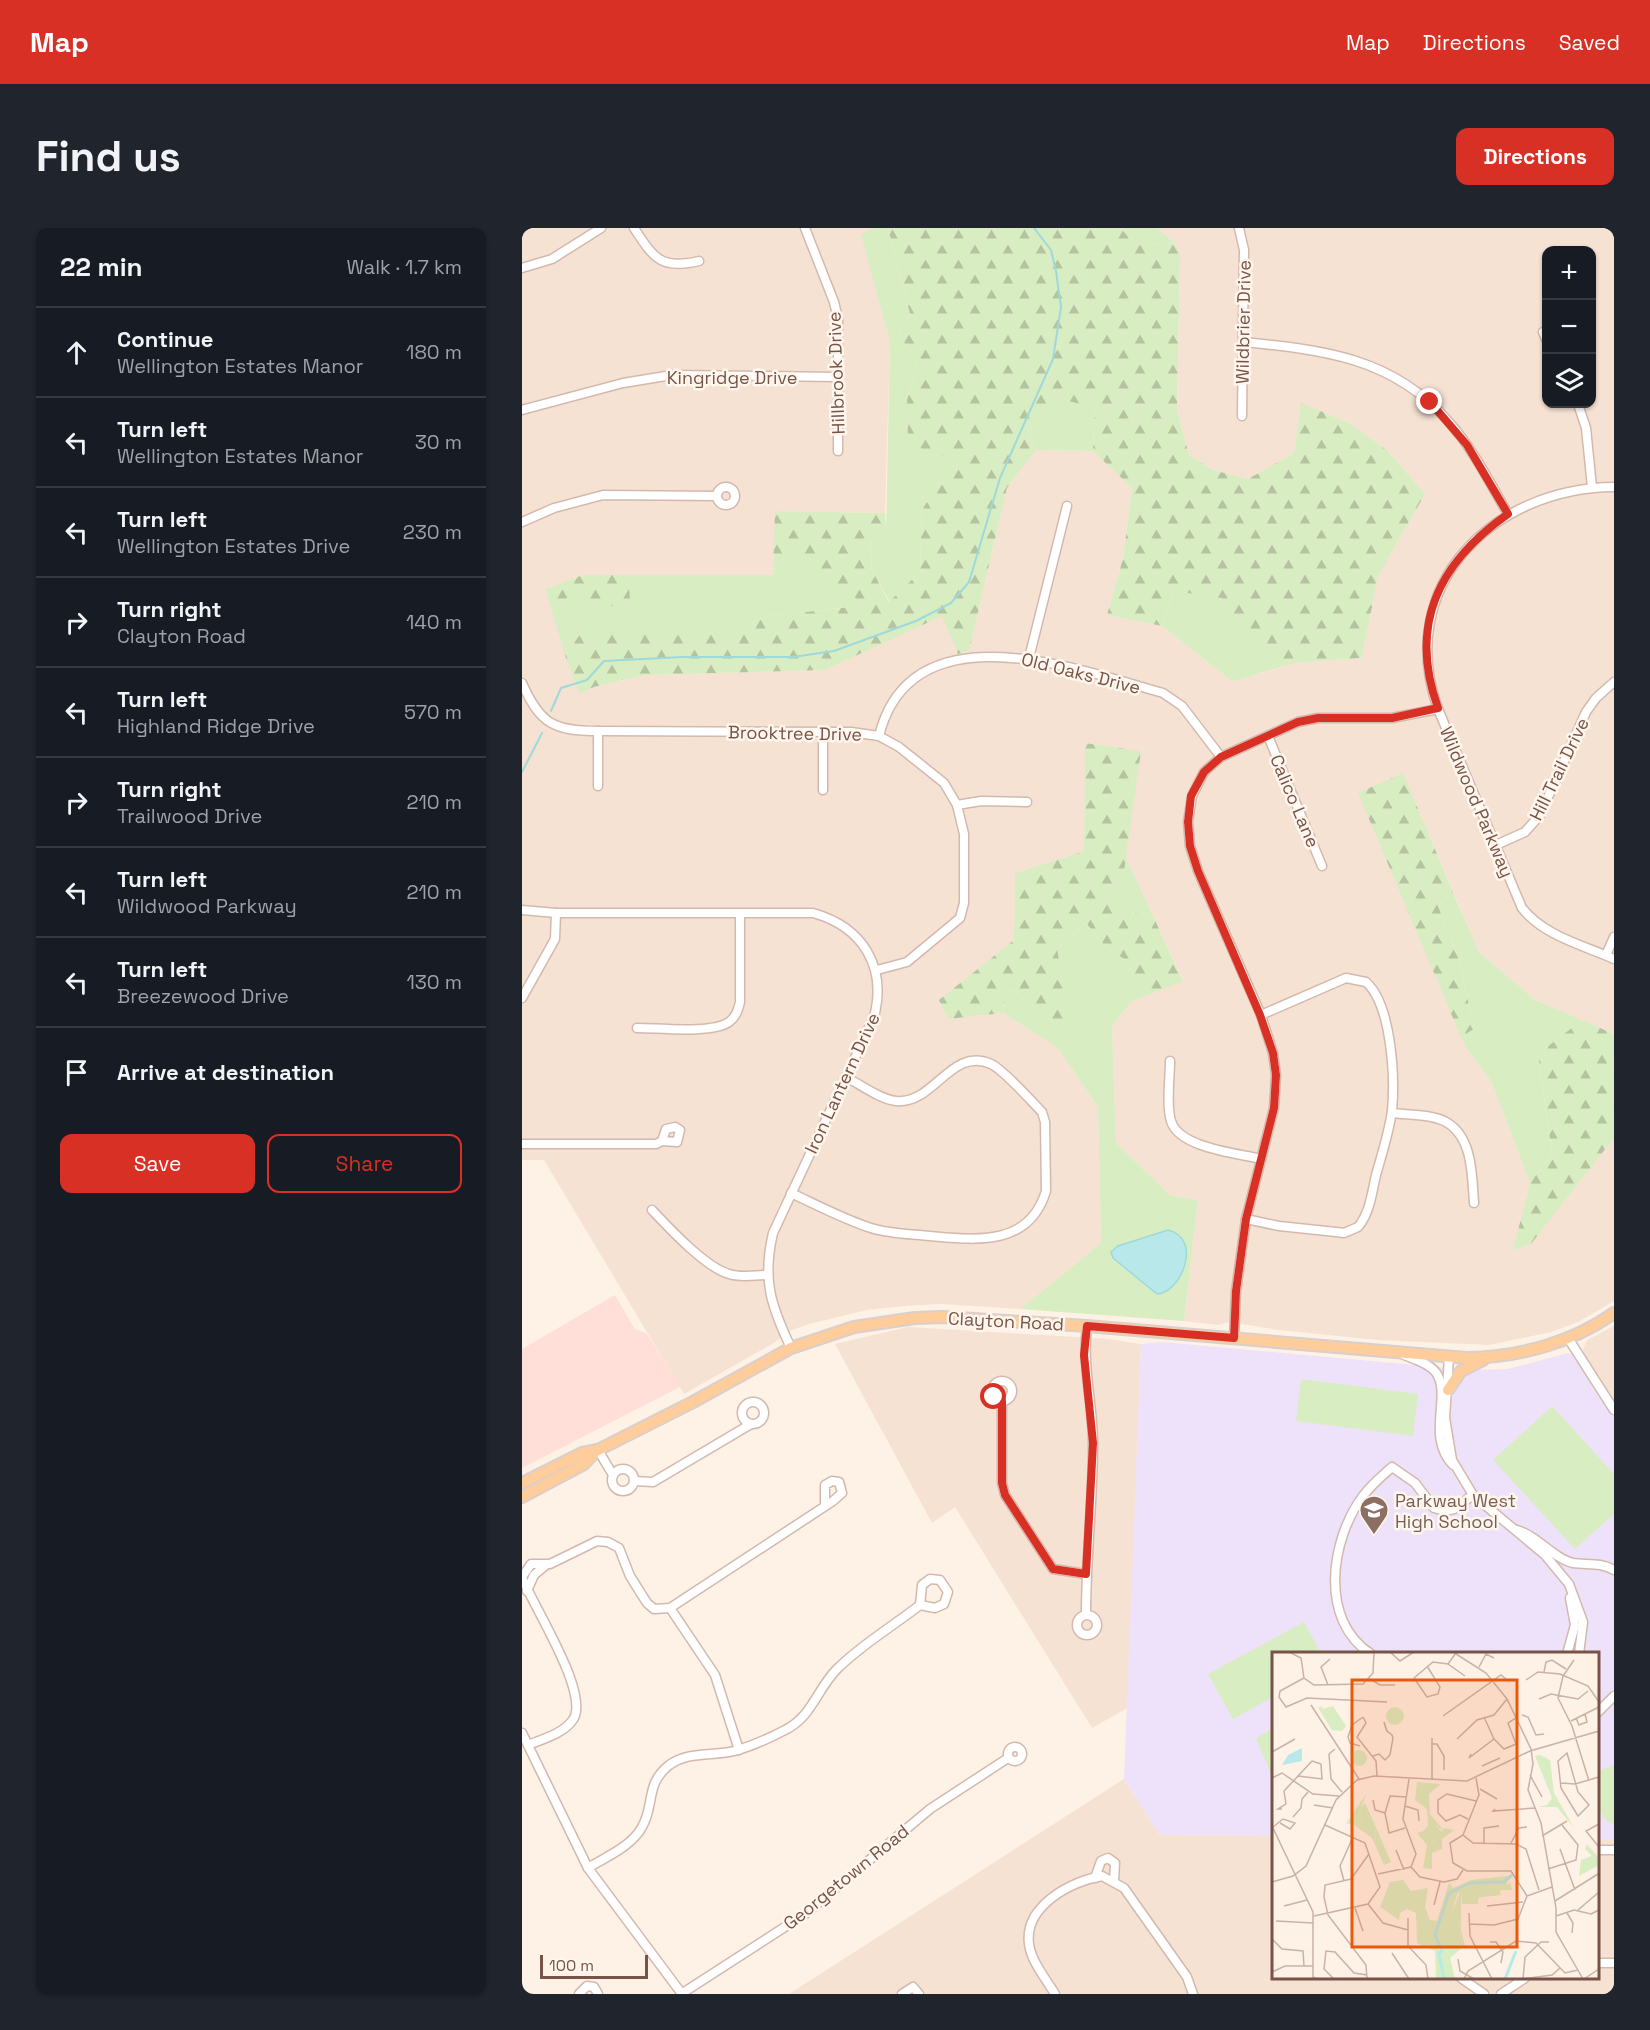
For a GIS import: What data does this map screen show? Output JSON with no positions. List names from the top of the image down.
{
  "streets": {
    "main road": ["Clayton Road"],
    "street": [
      "Wildbrier Drive",
      "Hillbrook Drive",
      "Kingridge Drive",
      "Old Oaks Drive",
      "Brooktree Drive",
      "Hill Trail Drive",
      "Calico Lane",
      "Wildwood Parkway",
      "Iron Lantern Drive",
      "Georgetown Road"
    ]
  },
  "crossings": [
    ["Hillbrook Drive", "Kingridge Drive"],
    ["Old Oaks Drive", "Brooktree Drive"],
    ["Brooktree Drive", "Iron Lantern Drive"],
    ["Hill Trail Drive", "Wildwood Parkway"],
    ["Iron Lantern Drive", "Clayton Road"]
  ],
  "places": {
    "school or university": ["Parkway West High School"]
  },
  "scale_bar": "100 m",
  "page": {
    "header": "Map",
    "nav": ["Map", "Directions", "Saved"],
    "buttons": [
      "Directions",
      ["Save", "Share"]
    ],
    "title": "Find us",
    "heading": ["22 min", "Walk · 1.7 km"],
    "map_buttons": ["+", "−"],
    "list": [
      ["Continue", "Wellington Estates Manor", "180 m"],
      ["Turn left", "Wellington Estates Manor", "30 m"],
      ["Turn left", "Wellington Estates Drive", "230 m"],
      ["Turn right", "Clayton Road", "140 m"],
      ["Turn left", "Highland Ridge Drive", "570 m"],
      ["Turn right", "Trailwood Drive", "210 m"],
      ["Turn left", "Wildwood Parkway", "210 m"],
      ["Turn left", "Breezewood Drive", "130 m"],
      "Arrive at destination"
    ],
    "scale": "100 m"
  }
}
